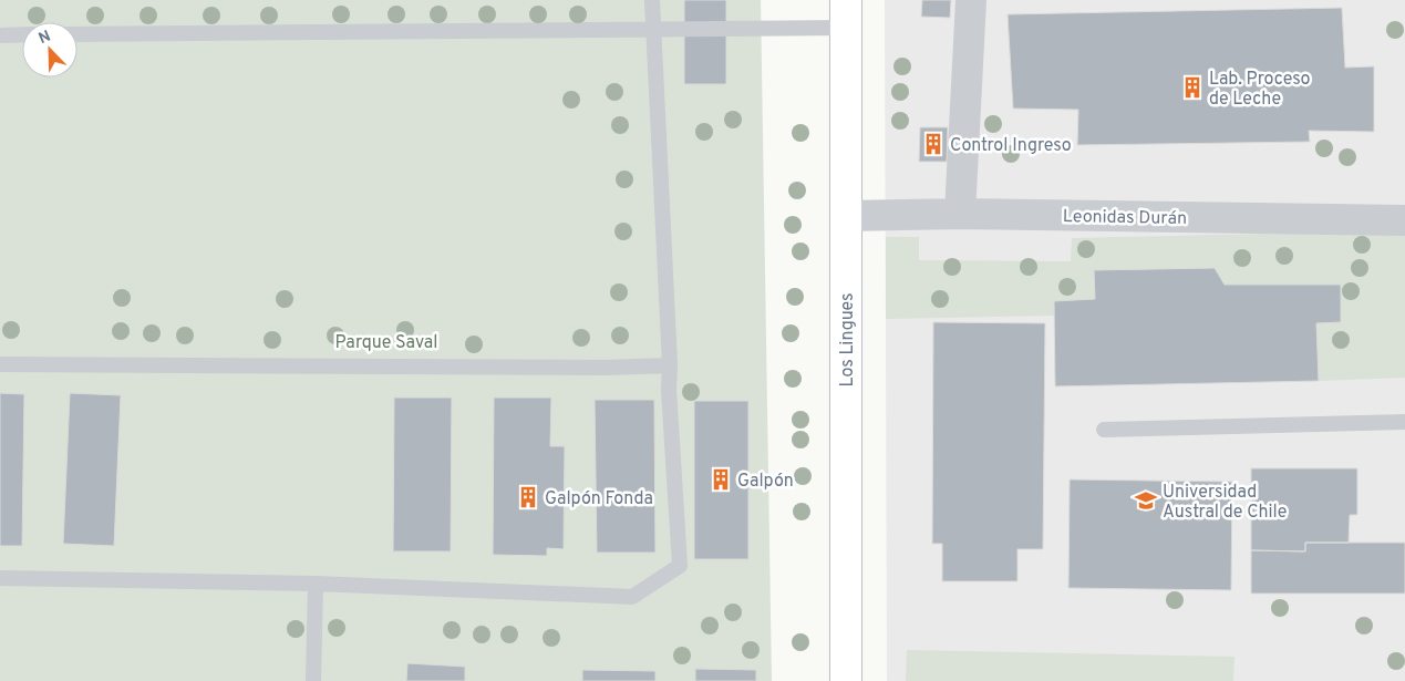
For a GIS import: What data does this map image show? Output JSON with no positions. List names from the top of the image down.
{
  "streets": {
    "main road": ["Los Lingues"],
    "street": ["Leonidas Durán"]
  },
  "crossings": [
    ["Leonidas Durán", "Los Lingues"]
  ],
  "parks": ["Parque Saval"],
  "places": {
    "building": [
      "Lab. Proceso de Leche",
      "Control Ingreso",
      "Galpón",
      "Galpón Fonda"
    ],
    "school or university": ["Universidad Austral de Chile"]
  },
  "north": "top left"
}
